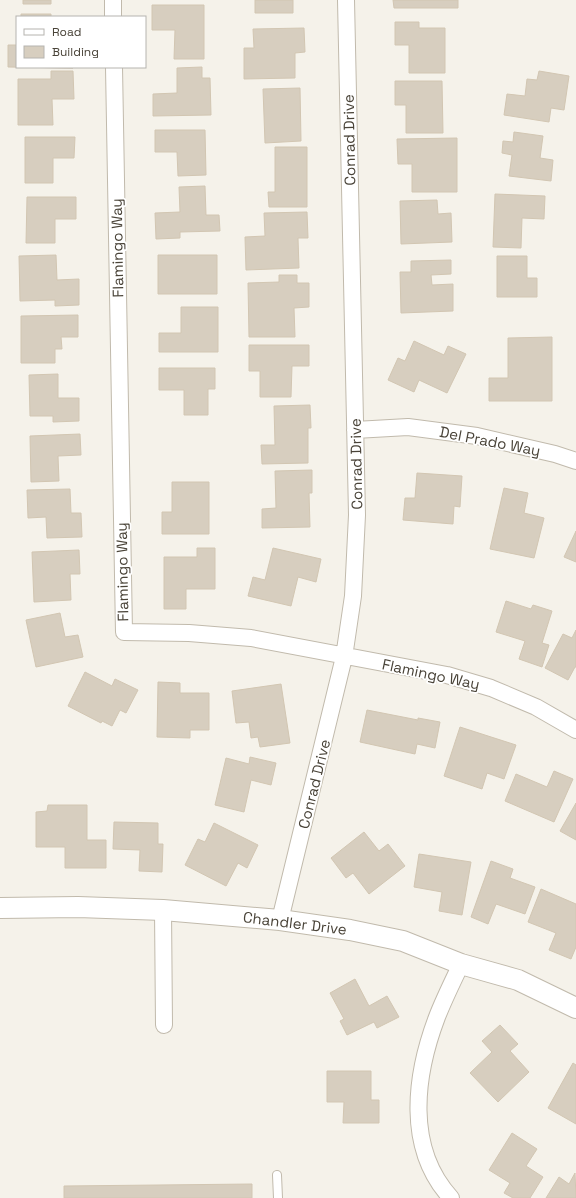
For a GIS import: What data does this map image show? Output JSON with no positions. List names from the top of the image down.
{
  "streets": {
    "street": [
      "Conrad Drive",
      "Flamingo Way",
      "Del Prado Way",
      "Chandler Drive"
    ]
  },
  "crossings": [
    ["Conrad Drive", "Flamingo Way"],
    ["Conrad Drive", "Del Prado Way"],
    ["Conrad Drive", "Chandler Drive"]
  ],
  "legend": ["Road", "Building"]
}
